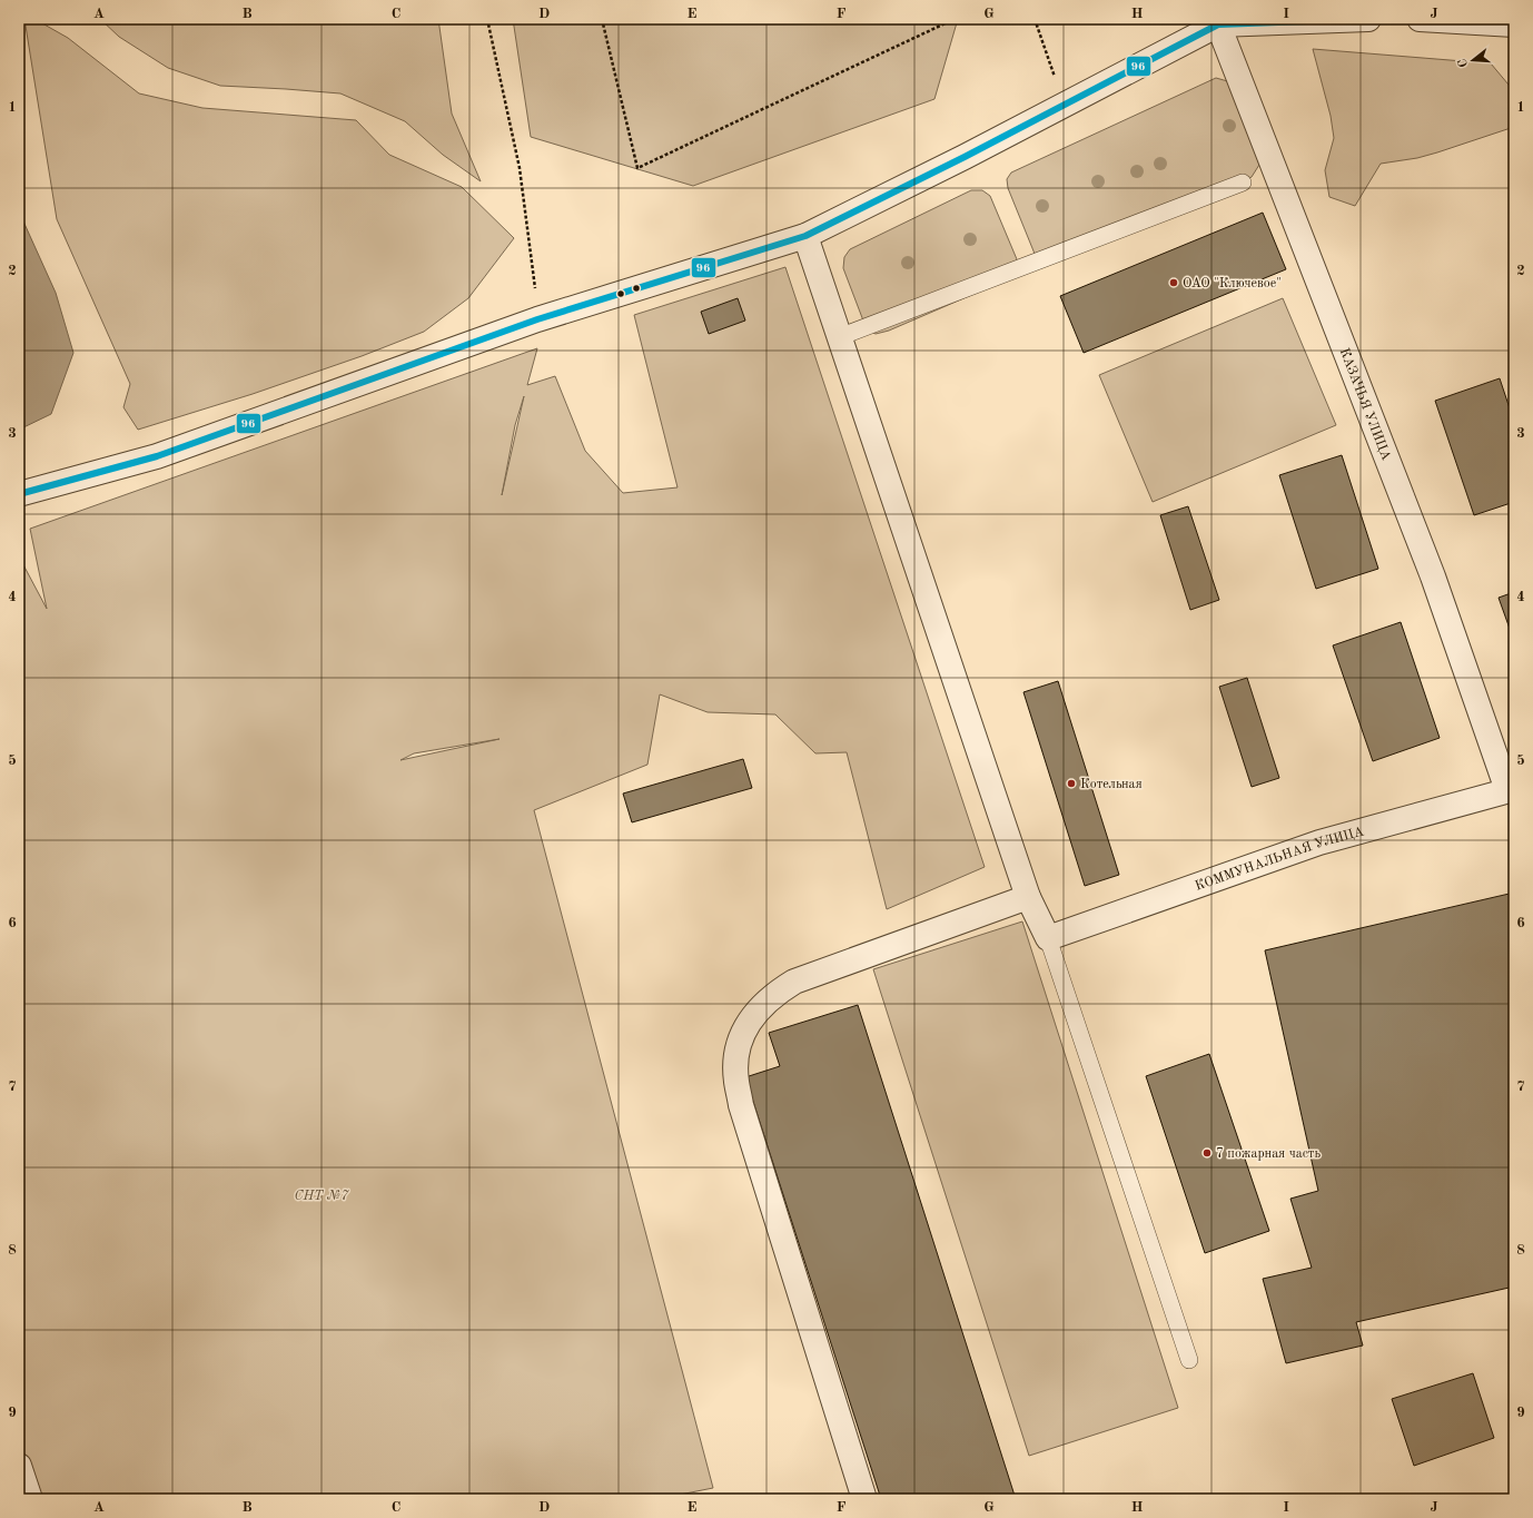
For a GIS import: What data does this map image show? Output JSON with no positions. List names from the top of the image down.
{
  "streets": {
    "street": ["КАЗАЧЬЯ УЛИЦА", "КОММУНАЛЬНАЯ УЛИЦА"]
  },
  "crossings": [
    ["КАЗАЧЬЯ УЛИЦА", "КОММУНАЛЬНАЯ УЛИЦА"]
  ],
  "parks": ["СНТ №7"],
  "places": ["ОАО \"Ключевое\"", "Котельная", "7 пожарная часть"],
  "lines": ["transit line 96"],
  "north": "left",
  "grid": {
    "columns": [
      "A",
      "B",
      "C",
      "D",
      "E",
      "F",
      "G",
      "H",
      "I",
      "J"
    ],
    "rows": [
      "1",
      "2",
      "3",
      "4",
      "5",
      "6",
      "7",
      "8",
      "9"
    ]
  }
}
